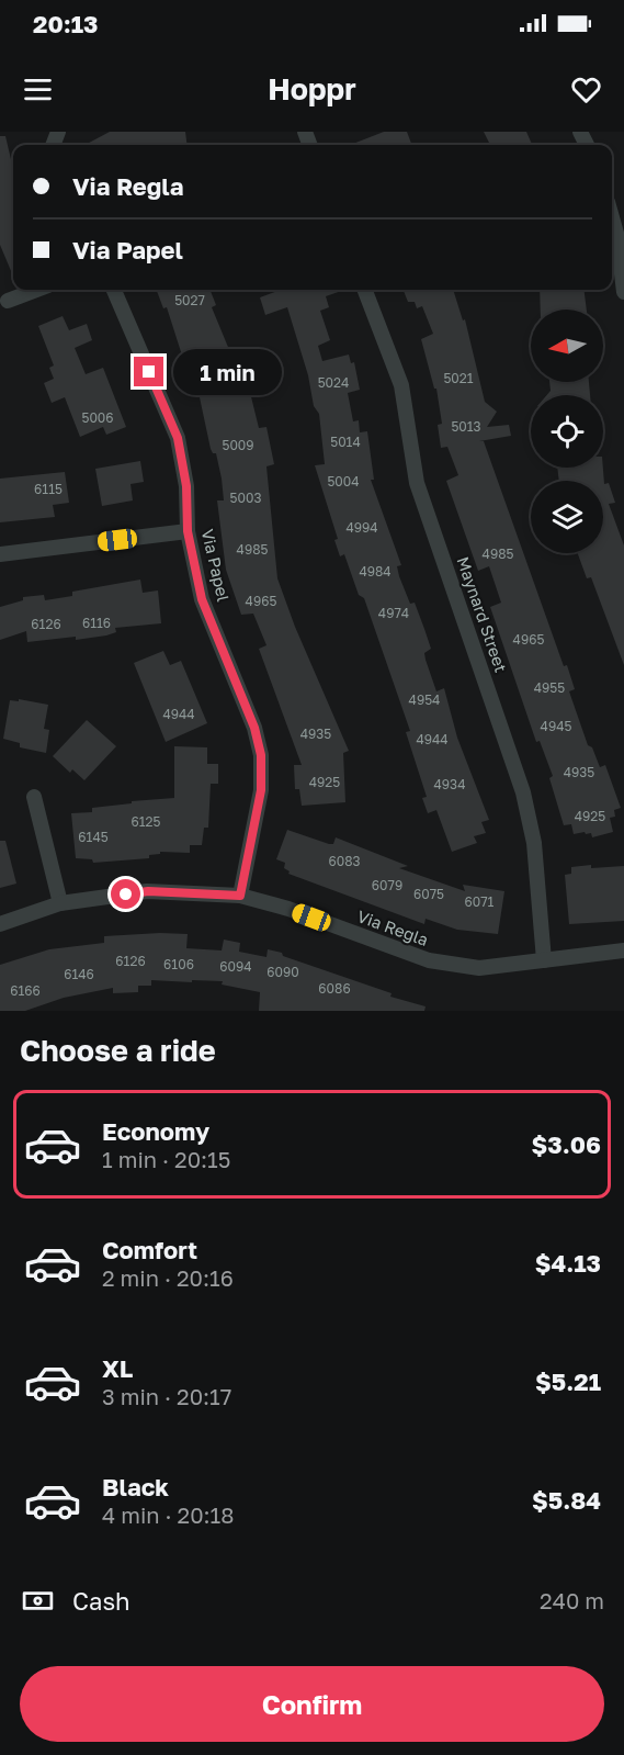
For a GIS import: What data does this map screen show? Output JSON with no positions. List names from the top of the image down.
{
  "streets": {
    "street": ["Via Papel", "Maynard Street", "Via Regla"]
  },
  "crossings": [
    ["Via Papel", "Via Regla"],
    ["Maynard Street", "Via Regla"]
  ],
  "house_numbers": [
    "5027",
    "5021",
    "5024",
    "5006",
    "5013",
    "5014",
    "5009",
    "5004",
    "6115",
    "5003",
    "4994",
    "4985",
    "4985",
    "4984",
    "4965",
    "4974",
    "6116",
    "6126",
    "4965",
    "4955",
    "4954",
    "4944",
    "4945",
    "4935",
    "4944",
    "4935",
    "4925",
    "4934",
    "4925",
    "6125",
    "6145",
    "6083",
    "6079",
    "6075",
    "6071",
    "6126",
    "6106",
    "6094",
    "6090",
    "6146",
    "6086",
    "6166"
  ],
  "north": "left",
  "page": {
    "status": "20:13",
    "header": "Hoppr",
    "banner": ["Via Regla", "Via Papel"],
    "bubble": "1 min",
    "heading": "Choose a ride",
    "list": [
      {
        "name": "Economy",
        "note": "1 min · 20:15",
        "value": "$3.06"
      },
      {
        "name": "Comfort",
        "note": "2 min · 20:16",
        "value": "$4.13"
      },
      {
        "name": "XL",
        "note": "3 min · 20:17",
        "value": "$5.21"
      },
      {
        "name": "Black",
        "note": "4 min · 20:18",
        "value": "$5.84"
      }
    ],
    "pay": ["Cash", "240 m"],
    "buttons": "Confirm"
  }
}
